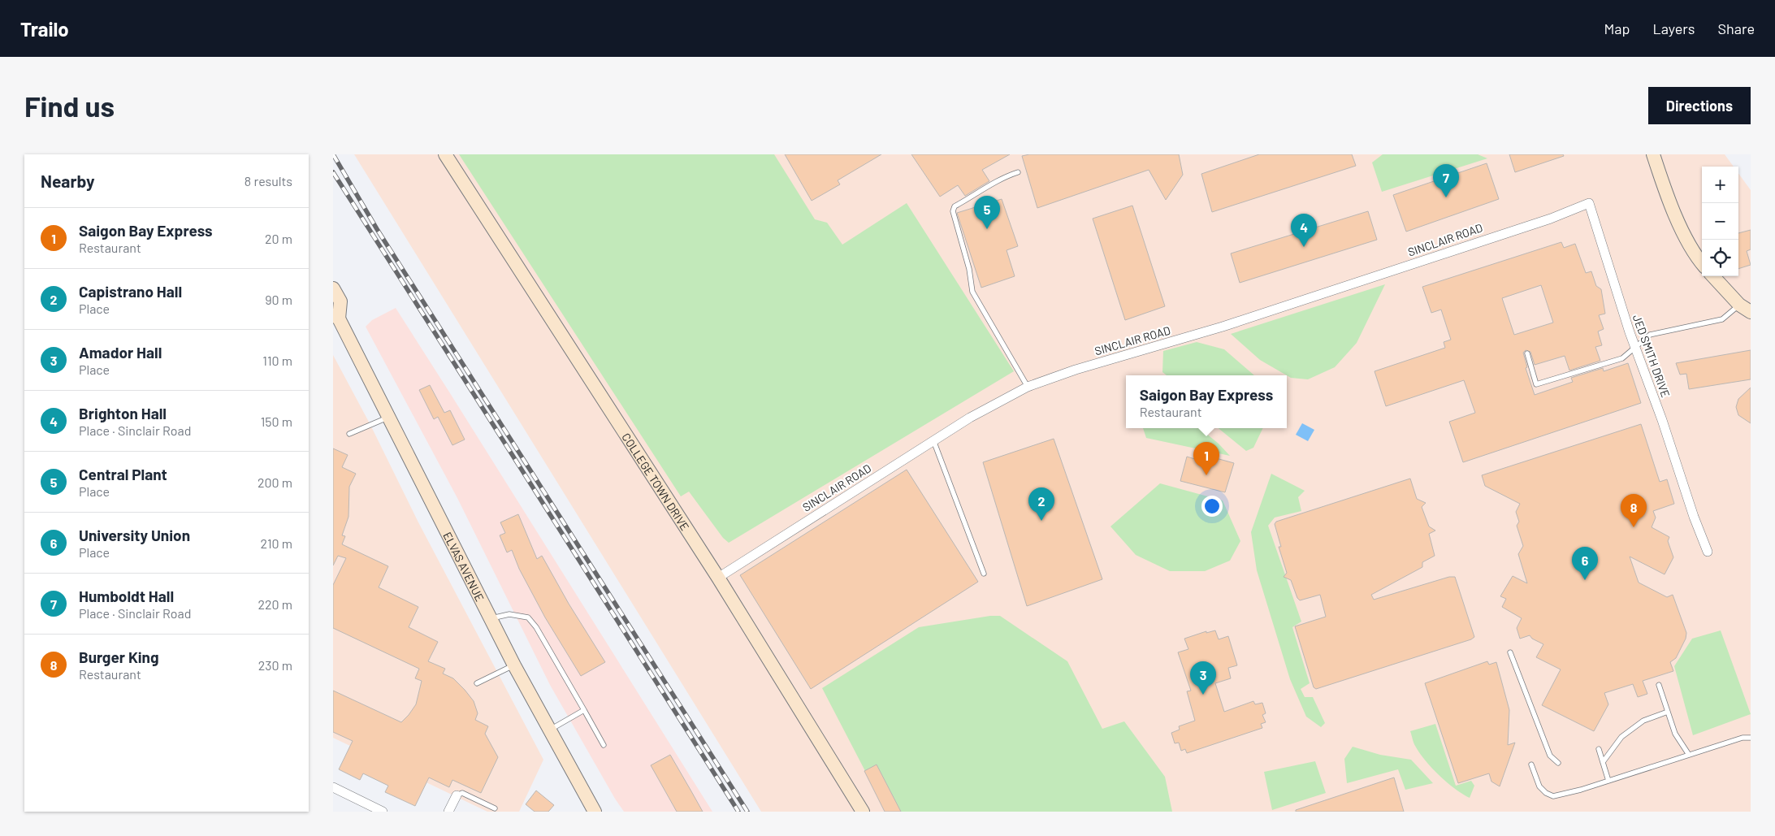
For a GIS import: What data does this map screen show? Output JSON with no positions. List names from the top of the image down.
{
  "streets": {
    "street": [
      "SINCLAIR ROAD",
      "JED SMITH DRIVE",
      "COLLEGE TOWN DRIVE",
      "ELVAS AVENUE"
    ]
  },
  "crossings": [
    ["SINCLAIR ROAD", "JED SMITH DRIVE"],
    ["SINCLAIR ROAD", "COLLEGE TOWN DRIVE"]
  ],
  "page": {
    "header": "Trailo",
    "nav": ["Map", "Layers", "Share"],
    "buttons": "Directions",
    "title": "Find us",
    "heading": ["Nearby", "8 results"],
    "pins": [
      "7",
      "5",
      "4",
      "1",
      "2",
      "8",
      "6",
      "3"
    ],
    "map_buttons": ["+", "−"],
    "list": [
      {
        "mark": "1",
        "name": "Saigon Bay Express",
        "note": "Restaurant",
        "value": "20 m"
      },
      {
        "mark": "2",
        "name": "Capistrano Hall",
        "note": "Place",
        "value": "90 m"
      },
      {
        "mark": "3",
        "name": "Amador Hall",
        "note": "Place",
        "value": "110 m"
      },
      {
        "mark": "4",
        "name": "Brighton Hall",
        "note": "Place · Sinclair Road",
        "value": "150 m"
      },
      {
        "mark": "5",
        "name": "Central Plant",
        "note": "Place",
        "value": "200 m"
      },
      {
        "mark": "6",
        "name": "University Union",
        "note": "Place",
        "value": "210 m"
      },
      {
        "mark": "7",
        "name": "Humboldt Hall",
        "note": "Place · Sinclair Road",
        "value": "220 m"
      },
      {
        "mark": "8",
        "name": "Burger King",
        "note": "Restaurant",
        "value": "230 m"
      }
    ],
    "popup": ["Saigon Bay Express", "Restaurant"]
  }
}
